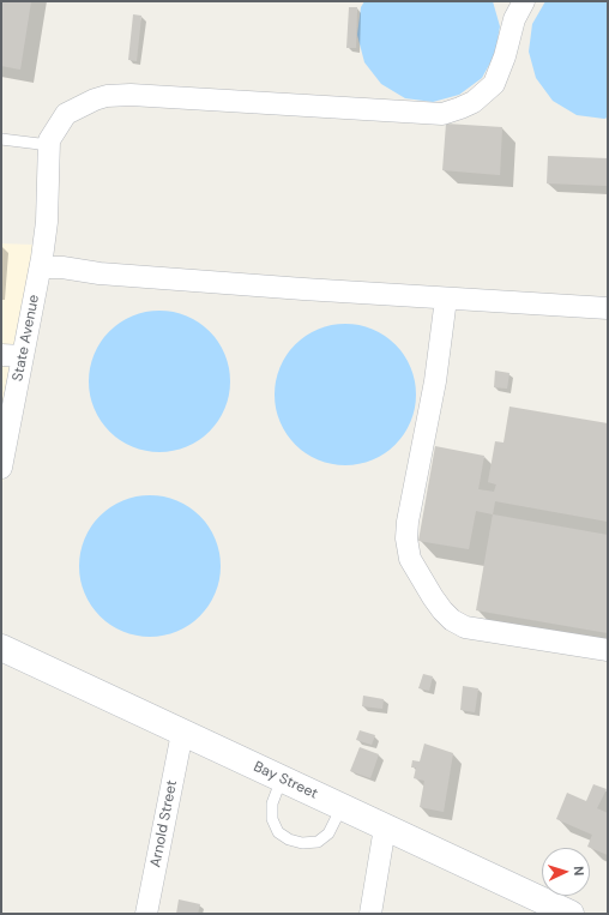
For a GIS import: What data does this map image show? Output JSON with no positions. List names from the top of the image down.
{
  "streets": {
    "main road": ["Bay Street"],
    "street": ["State Avenue", "Arnold Street"]
  },
  "crossings": [
    ["Bay Street", "Arnold Street"]
  ],
  "north": "right"
}
